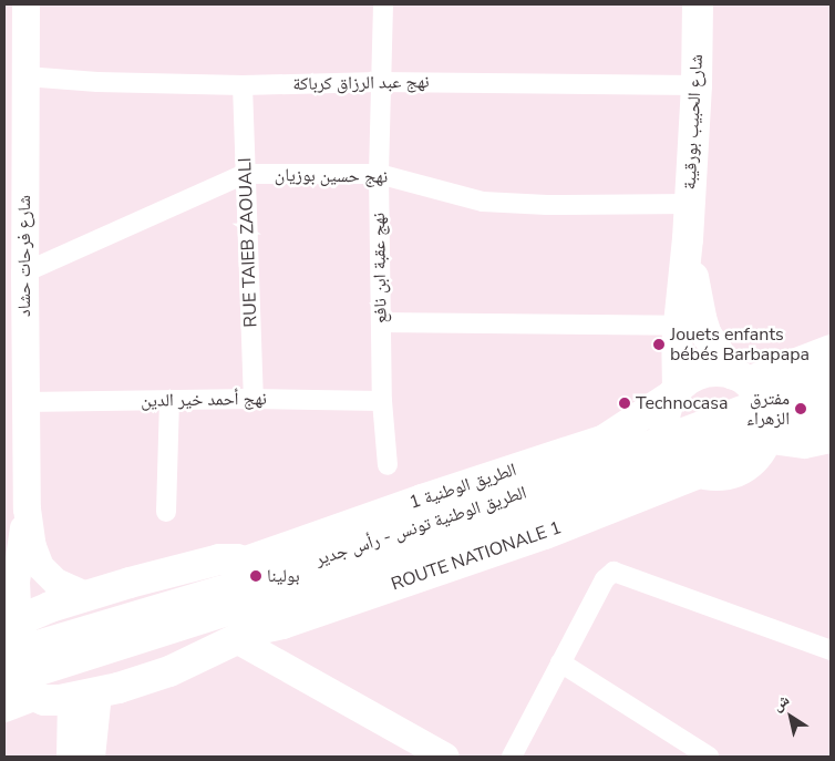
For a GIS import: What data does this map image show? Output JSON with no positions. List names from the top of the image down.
{
  "streets": {
    "main road": [
      "شارع الحبيب بورقيبة",
      "شارع فرحات حشاد",
      "الطريق الوطنية 1",
      "الطريق الوطنية تونس - رأس جدير",
      "ROUTE NATIONALE 1"
    ],
    "street": [
      "نهج عبد الرزاق كرباكة",
      "نهج حسين بوزيان",
      "RUE TAIEB ZAOUALI",
      "نهج عقبة ابن نافع",
      "نهج أحمد خير الدين"
    ]
  },
  "crossings": [
    ["نهج عبد الرزاق كرباكة", "شارع الحبيب بورقيبة"],
    ["نهج عبد الرزاق كرباكة", "RUE TAIEB ZAOUALI"],
    ["نهج عبد الرزاق كرباكة", "شارع فرحات حشاد"],
    ["نهج عبد الرزاق كرباكة", "نهج عقبة ابن نافع"],
    ["شارع الحبيب بورقيبة", "نهج حسين بوزيان"],
    ["نهج حسين بوزيان", "RUE TAIEB ZAOUALI"],
    ["نهج حسين بوزيان", "شارع فرحات حشاد"],
    ["نهج حسين بوزيان", "نهج عقبة ابن نافع"],
    ["RUE TAIEB ZAOUALI", "نهج أحمد خير الدين"],
    ["شارع فرحات حشاد", "نهج أحمد خير الدين"],
    ["نهج عقبة ابن نافع", "نهج أحمد خير الدين"],
    ["الطريق الوطنية 1", "ROUTE NATIONALE 1"]
  ],
  "places": [
    "Jouets enfants bébés Barbapapa",
    "Technocasa",
    "مفترق الزهراء",
    "بولينا"
  ],
  "north": "top left"
}
